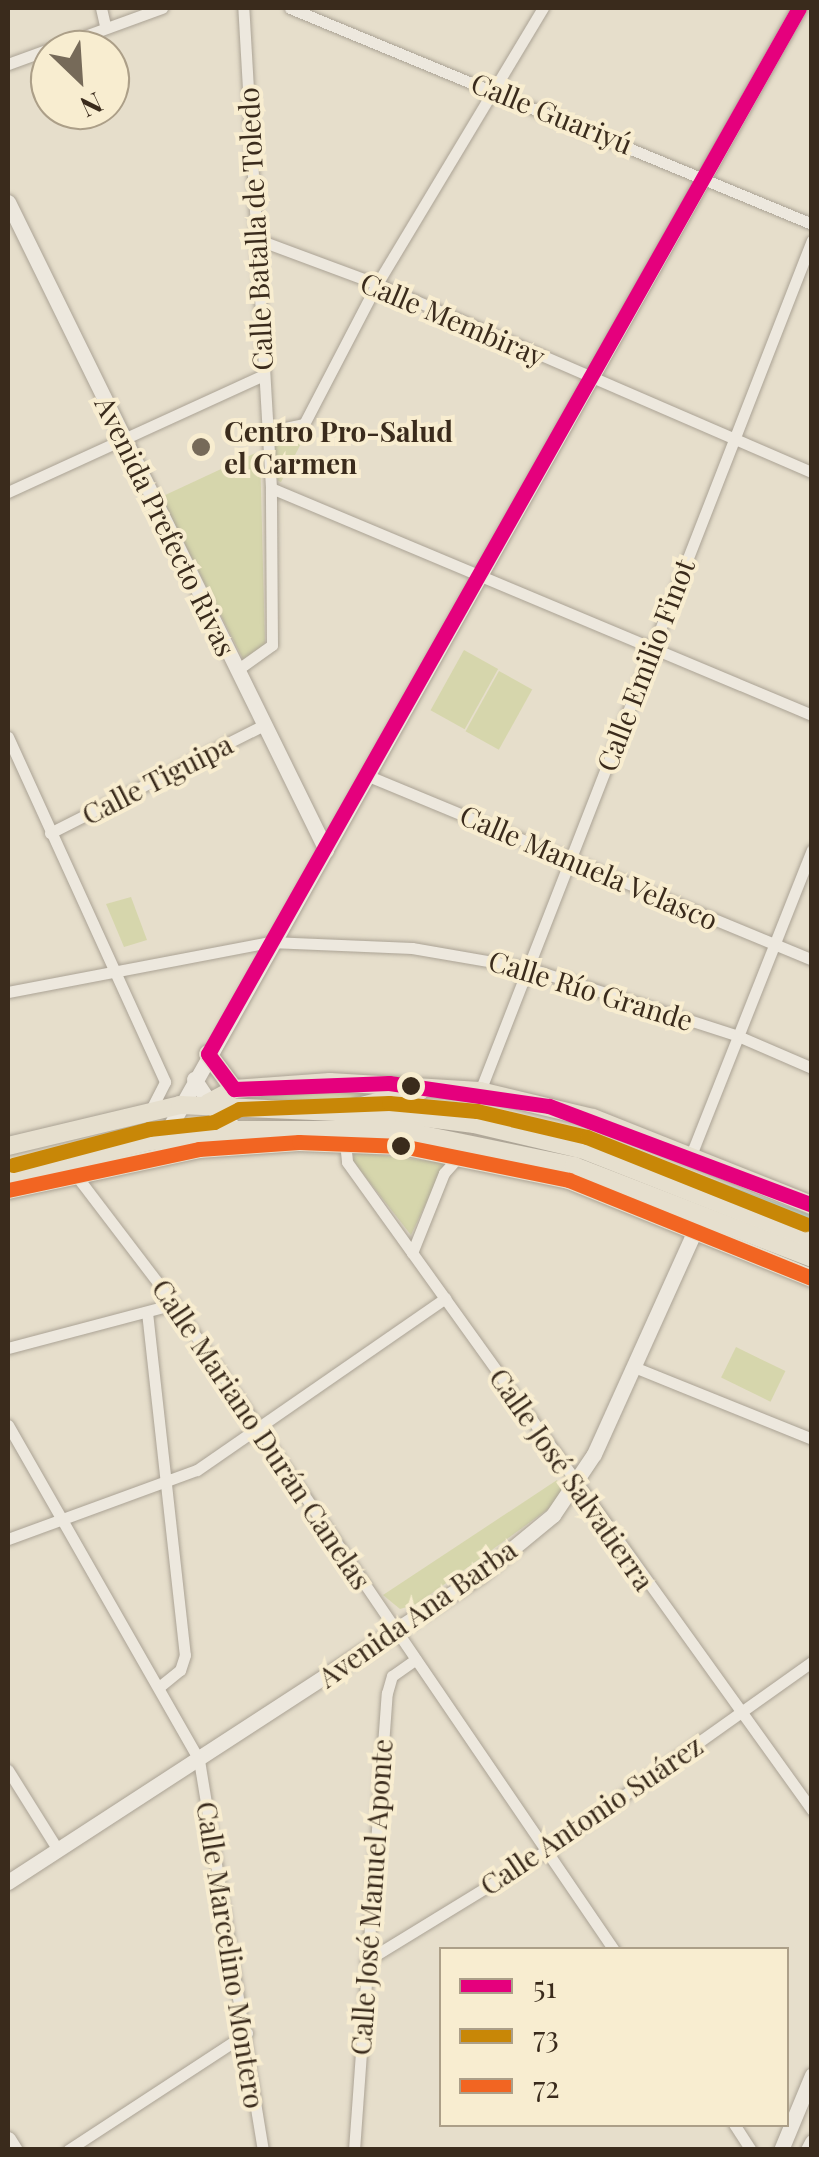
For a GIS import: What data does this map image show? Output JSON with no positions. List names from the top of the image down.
{
  "streets": {
    "street": [
      "Calle Guariyú",
      "Calle Batalla de Toledo",
      "Calle Membiray",
      "Avenida Prefecto Rivas",
      "Calle Emilio Finot",
      "Calle Tiguipa",
      "Calle Manuela Velasco",
      "Calle Río Grande",
      "Calle Mariano Durán Canelas",
      "Calle José Salvatierra",
      "Avenida Ana Barba",
      "Calle Antonio Suárez",
      "Calle José Manuel Aponte",
      "Calle Marcelino Montero"
    ]
  },
  "crossings": [
    ["Calle Batalla de Toledo", "Calle Membiray"],
    ["Calle Batalla de Toledo", "Avenida Prefecto Rivas"],
    ["Calle Membiray", "Calle Emilio Finot"],
    ["Avenida Prefecto Rivas", "Calle Tiguipa"],
    ["Calle Emilio Finot", "Calle Manuela Velasco"],
    ["Calle Emilio Finot", "Calle Río Grande"],
    ["Calle Mariano Durán Canelas", "Avenida Ana Barba"],
    ["Calle Mariano Durán Canelas", "Calle Antonio Suárez"],
    ["Calle Mariano Durán Canelas", "Calle José Manuel Aponte"],
    ["Calle José Salvatierra", "Avenida Ana Barba"],
    ["Calle José Salvatierra", "Calle Antonio Suárez"],
    ["Avenida Ana Barba", "Calle Marcelino Montero"],
    ["Calle Antonio Suárez", "Calle José Manuel Aponte"]
  ],
  "places": ["Centro Pro-Salud el Carmen"],
  "lines": ["transit line 51", "transit line 73", "transit line 72"],
  "legend": ["51", "73", "72"],
  "north": "bottom right"
}
